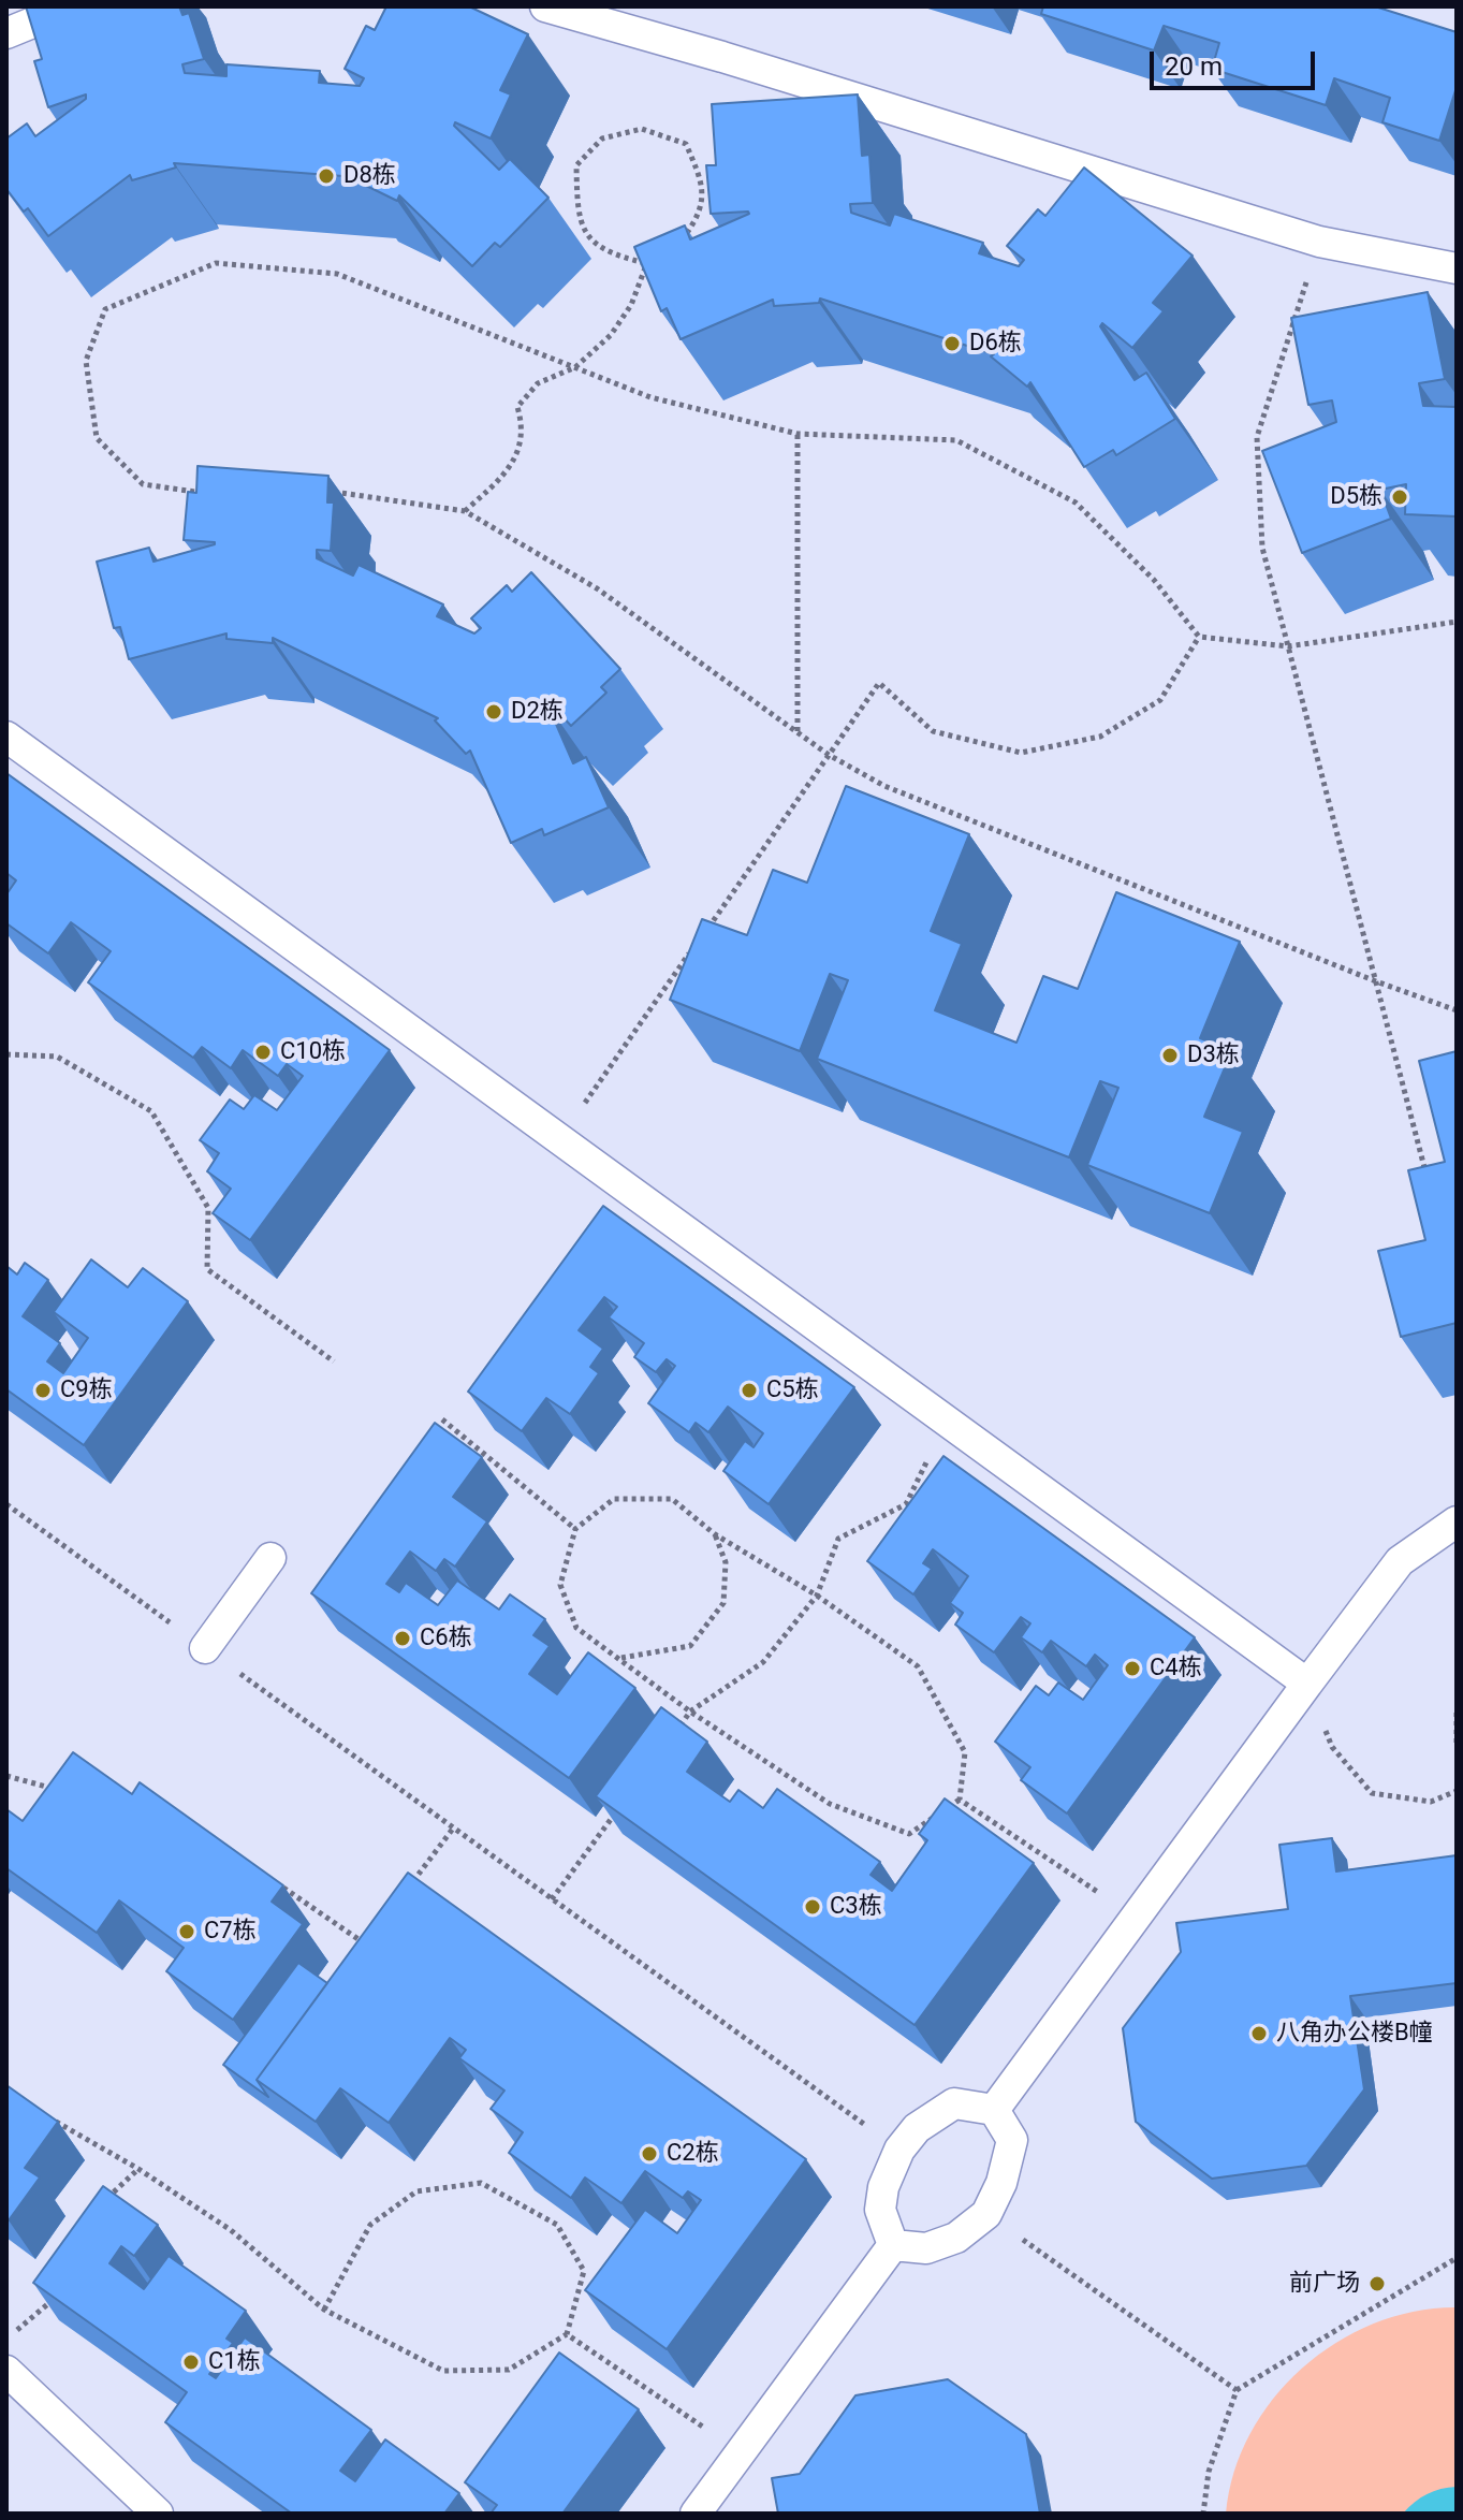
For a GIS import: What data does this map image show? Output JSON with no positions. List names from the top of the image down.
{
  "places": [
    "D8栋",
    "D6栋",
    "D5栋",
    "D2栋",
    "C10栋",
    "D3栋",
    "C9栋",
    "C5栋",
    "C6栋",
    "C4栋",
    "C3栋",
    "C7栋",
    "八角办公楼B幢",
    "C2栋",
    "前广场",
    "C1栋"
  ],
  "scale_bar": "20 m"
}
